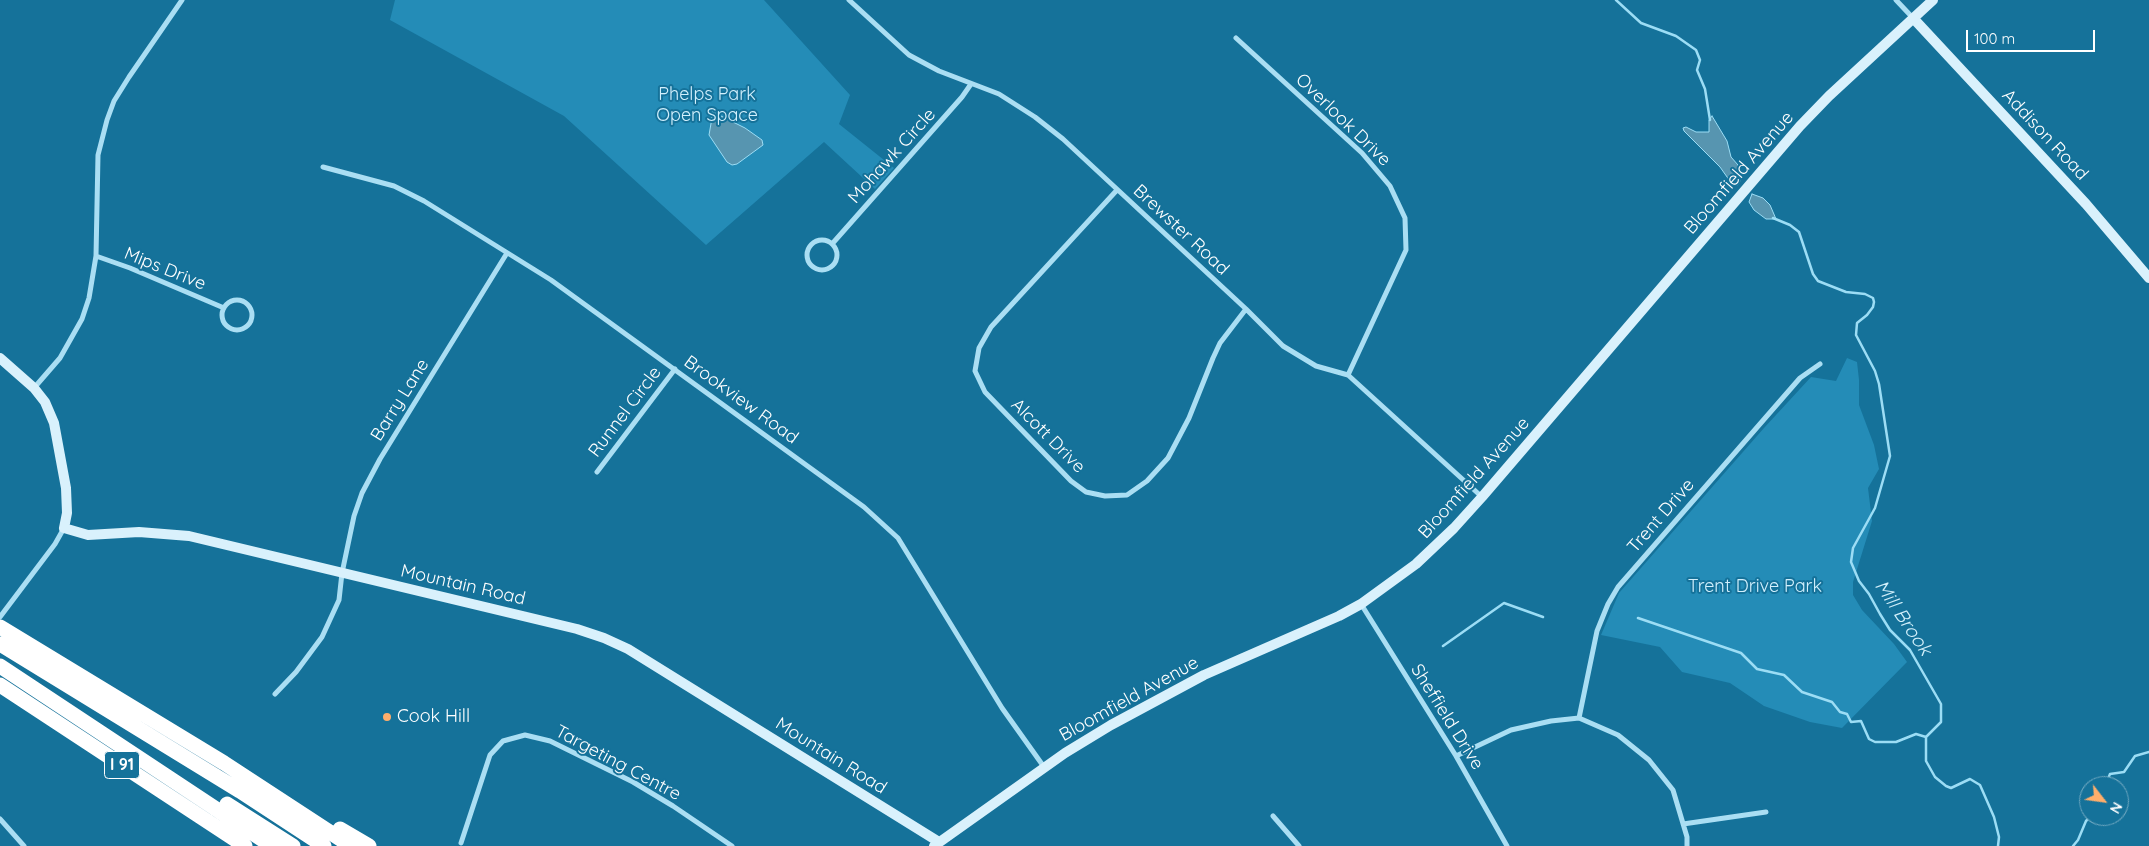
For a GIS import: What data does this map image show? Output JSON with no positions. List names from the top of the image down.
{
  "streets": {
    "highway": ["I 91"],
    "street": [
      "Overlook Drive",
      "Addison Road",
      "Mohawk Circle",
      "Bloomfield Avenue",
      "Brewster Road",
      "Mips Drive",
      "Barry Lane",
      "Brookview Road",
      "Runnel Circle",
      "Alcott Drive",
      "Trent Drive",
      "Mountain Road",
      "Sheffield Drive",
      "Targeting Centre"
    ]
  },
  "crossings": [
    ["Overlook Drive", "Brewster Road"],
    ["Addison Road", "Bloomfield Avenue"],
    ["Mohawk Circle", "Brewster Road"],
    ["Bloomfield Avenue", "Brewster Road"],
    ["Bloomfield Avenue", "Brookview Road"],
    ["Bloomfield Avenue", "Mountain Road"],
    ["Bloomfield Avenue", "Sheffield Drive"],
    ["Brewster Road", "Alcott Drive"],
    ["Barry Lane", "Brookview Road"],
    ["Barry Lane", "Mountain Road"],
    ["Brookview Road", "Runnel Circle"]
  ],
  "water": ["Mill Brook"],
  "parks": ["Phelps Park Open Space", "Trent Drive Park"],
  "places": ["Cook Hill"],
  "scale_bar": "100 m",
  "north": "bottom right"
}
